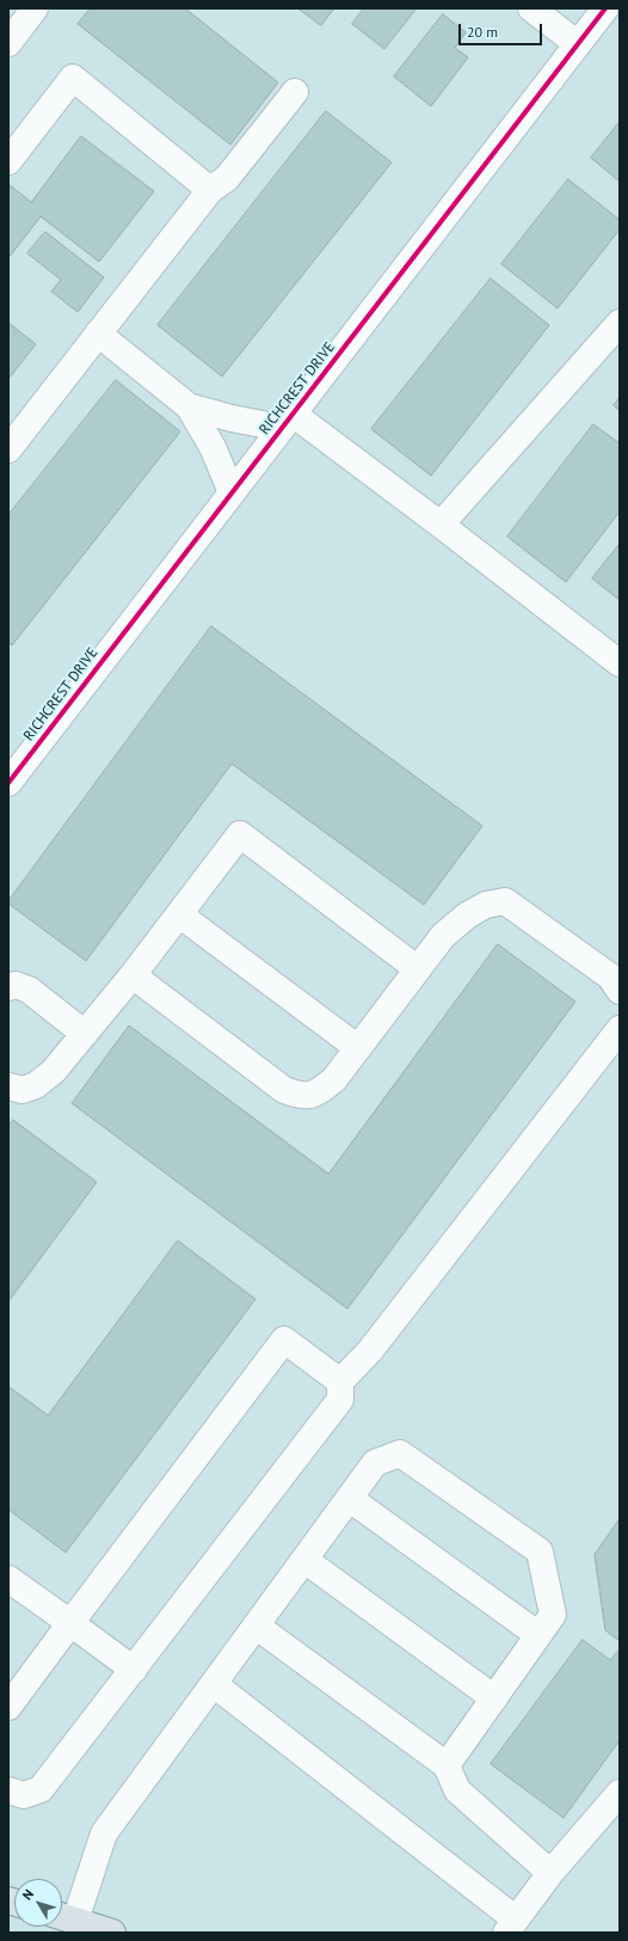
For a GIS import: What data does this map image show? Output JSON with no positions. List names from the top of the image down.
{
  "streets": {
    "street": ["RICHCREST DRIVE"]
  },
  "scale_bar": "20 m",
  "north": "top left"
}
